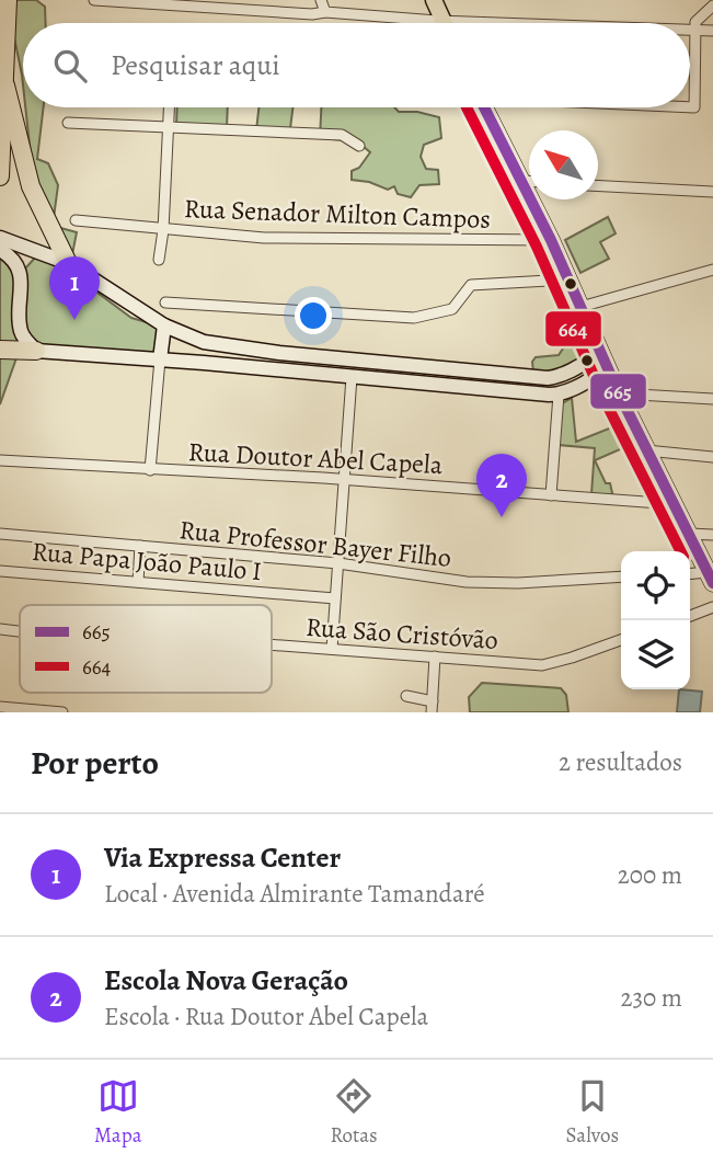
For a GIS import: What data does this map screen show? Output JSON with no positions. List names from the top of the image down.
{
  "streets": {
    "street": [
      "Rua Senador Milton Campos",
      "Rua Doutor Abel Capela",
      "Rua Professor Bayer Filho",
      "Rua Papa João Paulo I",
      "Rua São Cristóvão"
    ]
  },
  "lines": ["transit line 665", "transit line 664"],
  "legend": ["665", "664"],
  "north": "top left",
  "page": {
    "search": "Pesquisar aqui",
    "pins": ["1", "2"],
    "heading": ["Por perto", "2 resultados"],
    "list": [
      {
        "mark": "1",
        "name": "Via Expressa Center",
        "note": "Local · Avenida Almirante Tamandaré",
        "value": "200 m"
      },
      {
        "mark": "2",
        "name": "Escola Nova Geração",
        "note": "Escola · Rua Doutor Abel Capela",
        "value": "230 m"
      }
    ],
    "nav": ["Mapa", "Rotas", "Salvos"]
  }
}
